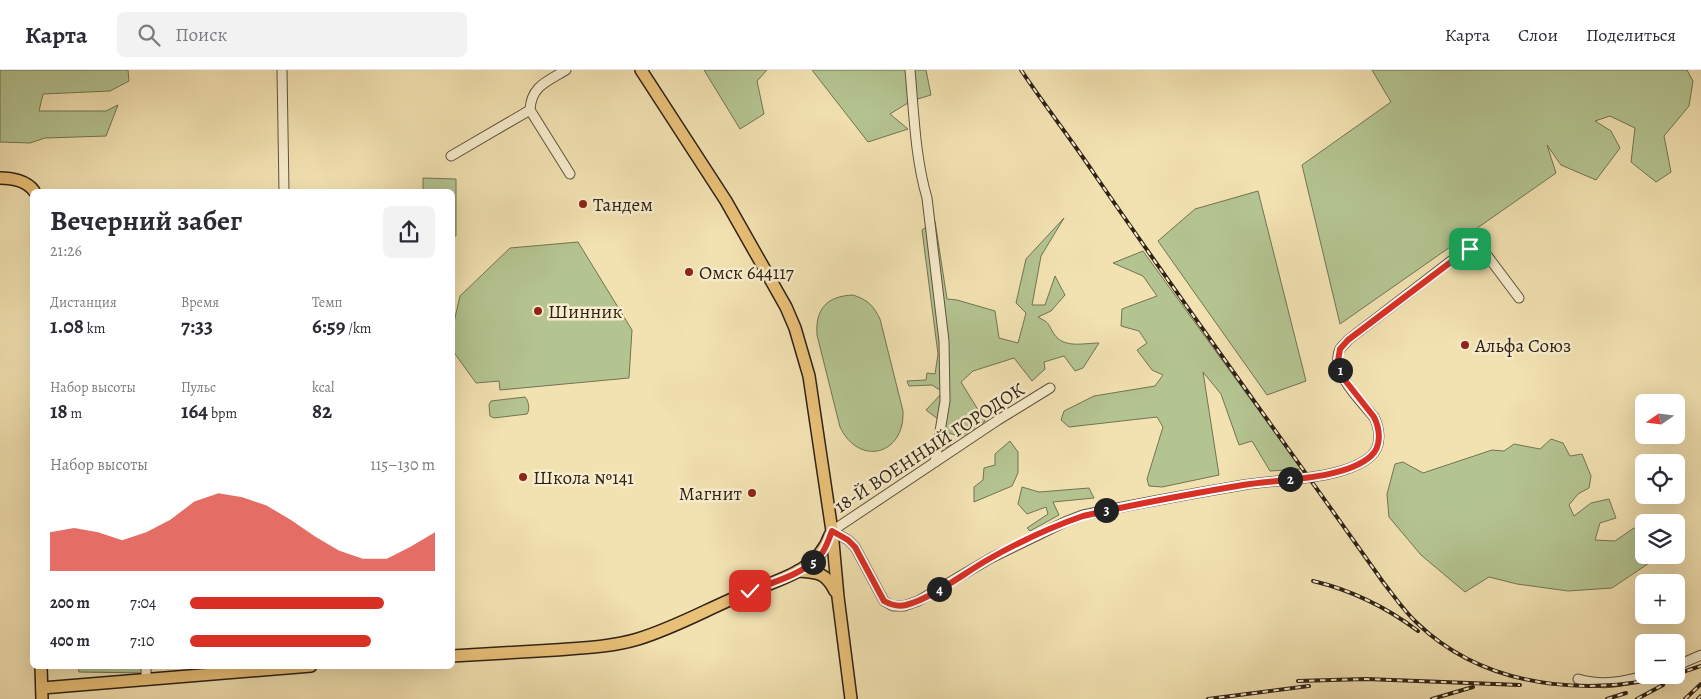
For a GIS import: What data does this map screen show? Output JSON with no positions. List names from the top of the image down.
{
  "streets": {
    "street": ["18-Й ВОЕННЫЙ ГОРОДОК"]
  },
  "places": [
    "Тандем",
    "Омск 644117",
    "Шинник",
    "Альфа Союз",
    "Школа №141",
    "Магнит"
  ],
  "north": "left",
  "page": {
    "header": "Карта",
    "search": "Поиск",
    "nav": ["Карта", "Слои", "Поделиться"],
    "heading": ["Вечерний забег", "21:26"],
    "stats": [
      ["Дистанция", "1.08 km"],
      ["Время", "7:33"],
      ["Темп", "6:59 /km"],
      ["Набор высоты", "18 m"],
      ["Пульс", "164 bpm"],
      ["kcal", "82"]
    ],
    "pins": [
      "1",
      "2",
      "3",
      "5",
      "4"
    ],
    "map_buttons": ["+", "−"],
    "chart": ["Набор высоты", "115–130 m"],
    "list": [
      {
        "name": "200 m",
        "note": "7:04"
      },
      {
        "name": "400 m",
        "note": "7:10"
      }
    ]
  }
}
